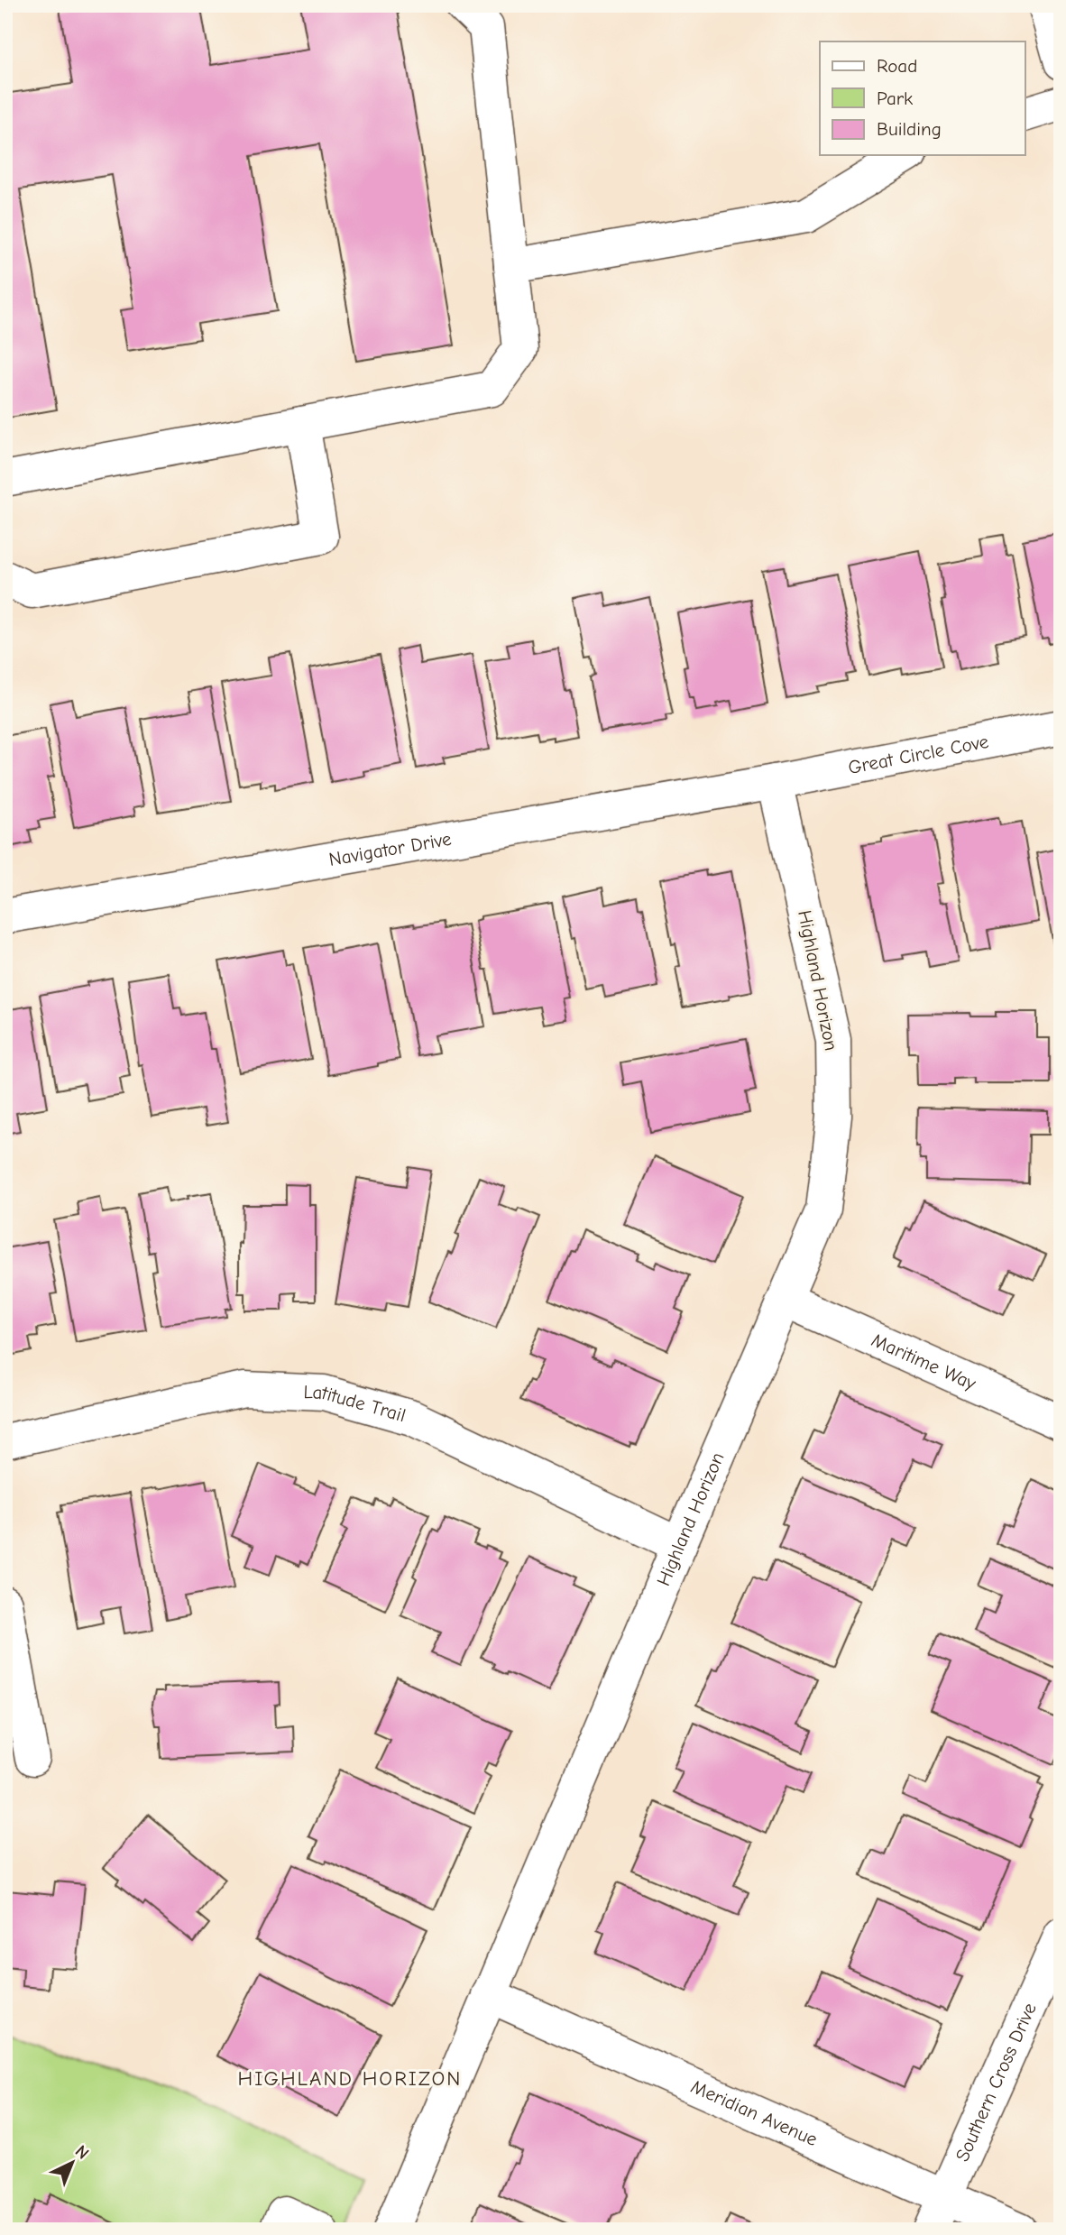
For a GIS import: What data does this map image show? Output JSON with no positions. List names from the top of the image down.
{
  "streets": {
    "street": [
      "Great Circle Cove",
      "Navigator Drive",
      "Highland Horizon",
      "Maritime Way",
      "Latitude Trail",
      "Southern Cross Drive",
      "Meridian Avenue"
    ]
  },
  "crossings": [
    ["Great Circle Cove", "Navigator Drive"],
    ["Great Circle Cove", "Highland Horizon"],
    ["Navigator Drive", "Highland Horizon"],
    ["Highland Horizon", "Maritime Way"],
    ["Highland Horizon", "Latitude Trail"],
    ["Highland Horizon", "Meridian Avenue"],
    ["Southern Cross Drive", "Meridian Avenue"]
  ],
  "districts": ["HIGHLAND HORIZON"],
  "legend": ["Road", "Park", "Building"],
  "north": "top right"
}
